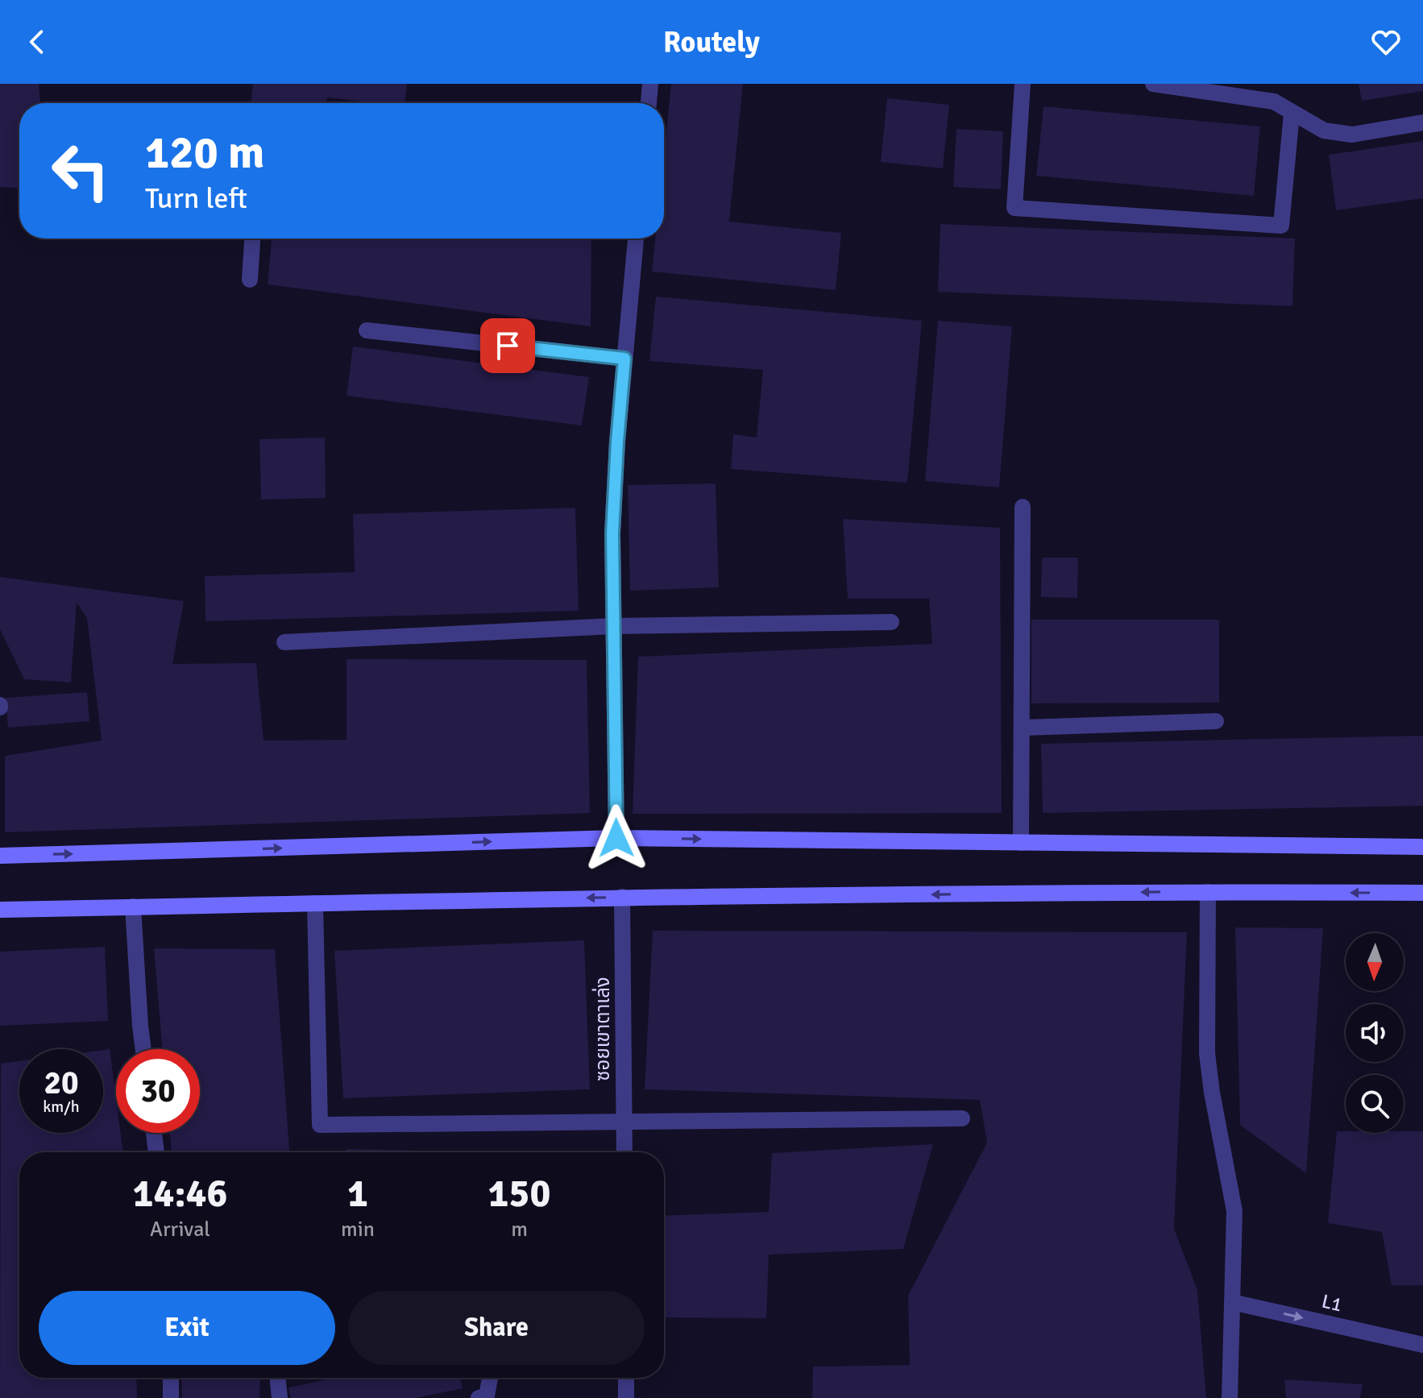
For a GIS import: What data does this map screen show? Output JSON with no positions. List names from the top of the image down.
{
  "streets": {
    "street": ["ซอยเขาตาเล่ง", "L1"]
  },
  "one_way": ["L1"],
  "north": "bottom",
  "page": {
    "header": "Routely",
    "turn": ["120 m", "Turn left"],
    "speed": "20 km/h",
    "limit": "30",
    "eta": [
      "14:46",
      "Arrival",
      "1",
      "min",
      "150",
      "m"
    ],
    "buttons": ["Exit", "Share"]
  }
}
